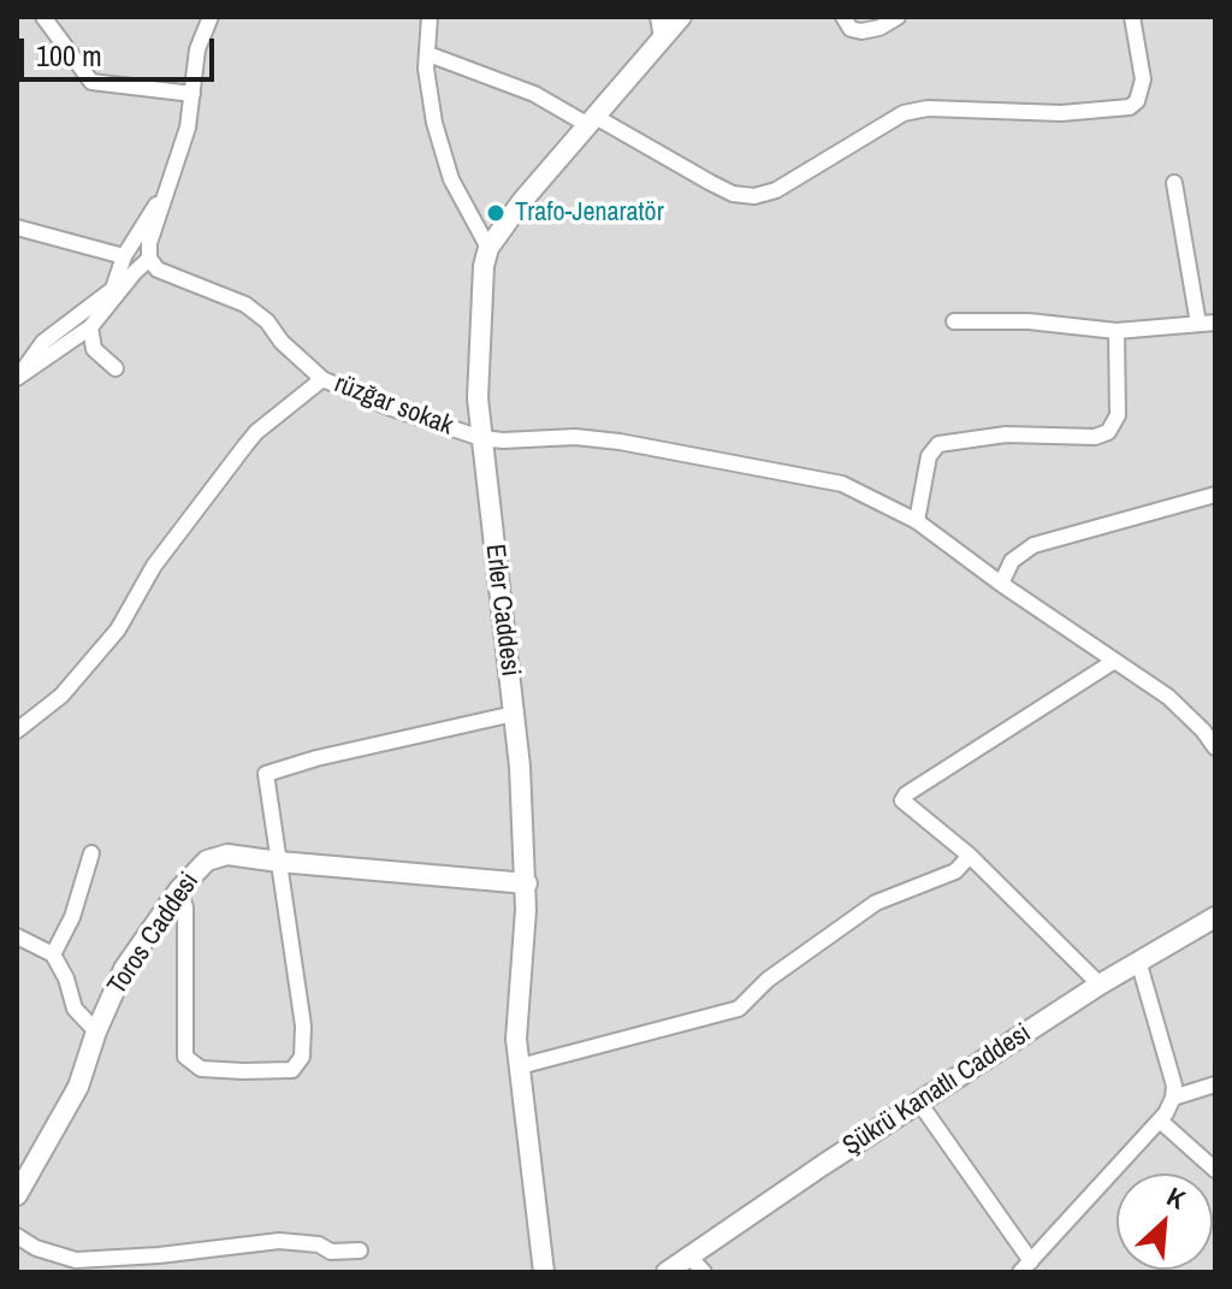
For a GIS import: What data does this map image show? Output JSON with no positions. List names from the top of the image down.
{
  "streets": {
    "street": [
      "rüzğar sokak",
      "Erler Caddesi",
      "Toros Caddesi",
      "Şükrü Kanatlı Caddesi"
    ]
  },
  "crossings": [
    ["rüzğar sokak", "Erler Caddesi"],
    ["Erler Caddesi", "Toros Caddesi"]
  ],
  "places": ["Trafo-Jenaratör"],
  "scale_bar": "100 m",
  "north": "top right"
}
